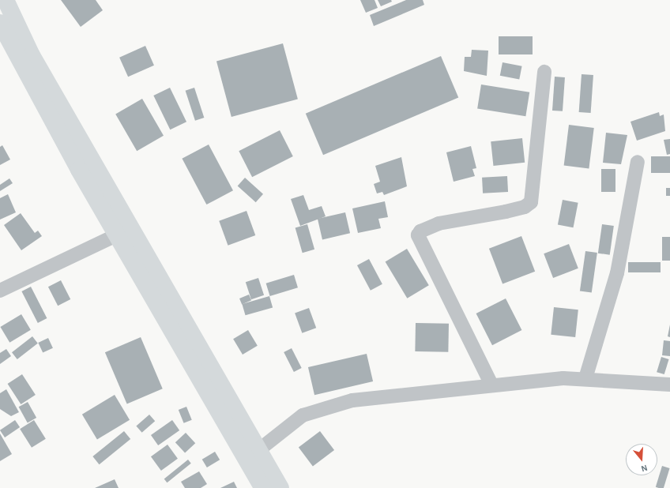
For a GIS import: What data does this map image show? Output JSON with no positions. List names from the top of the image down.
{
  "north": "bottom"
}
